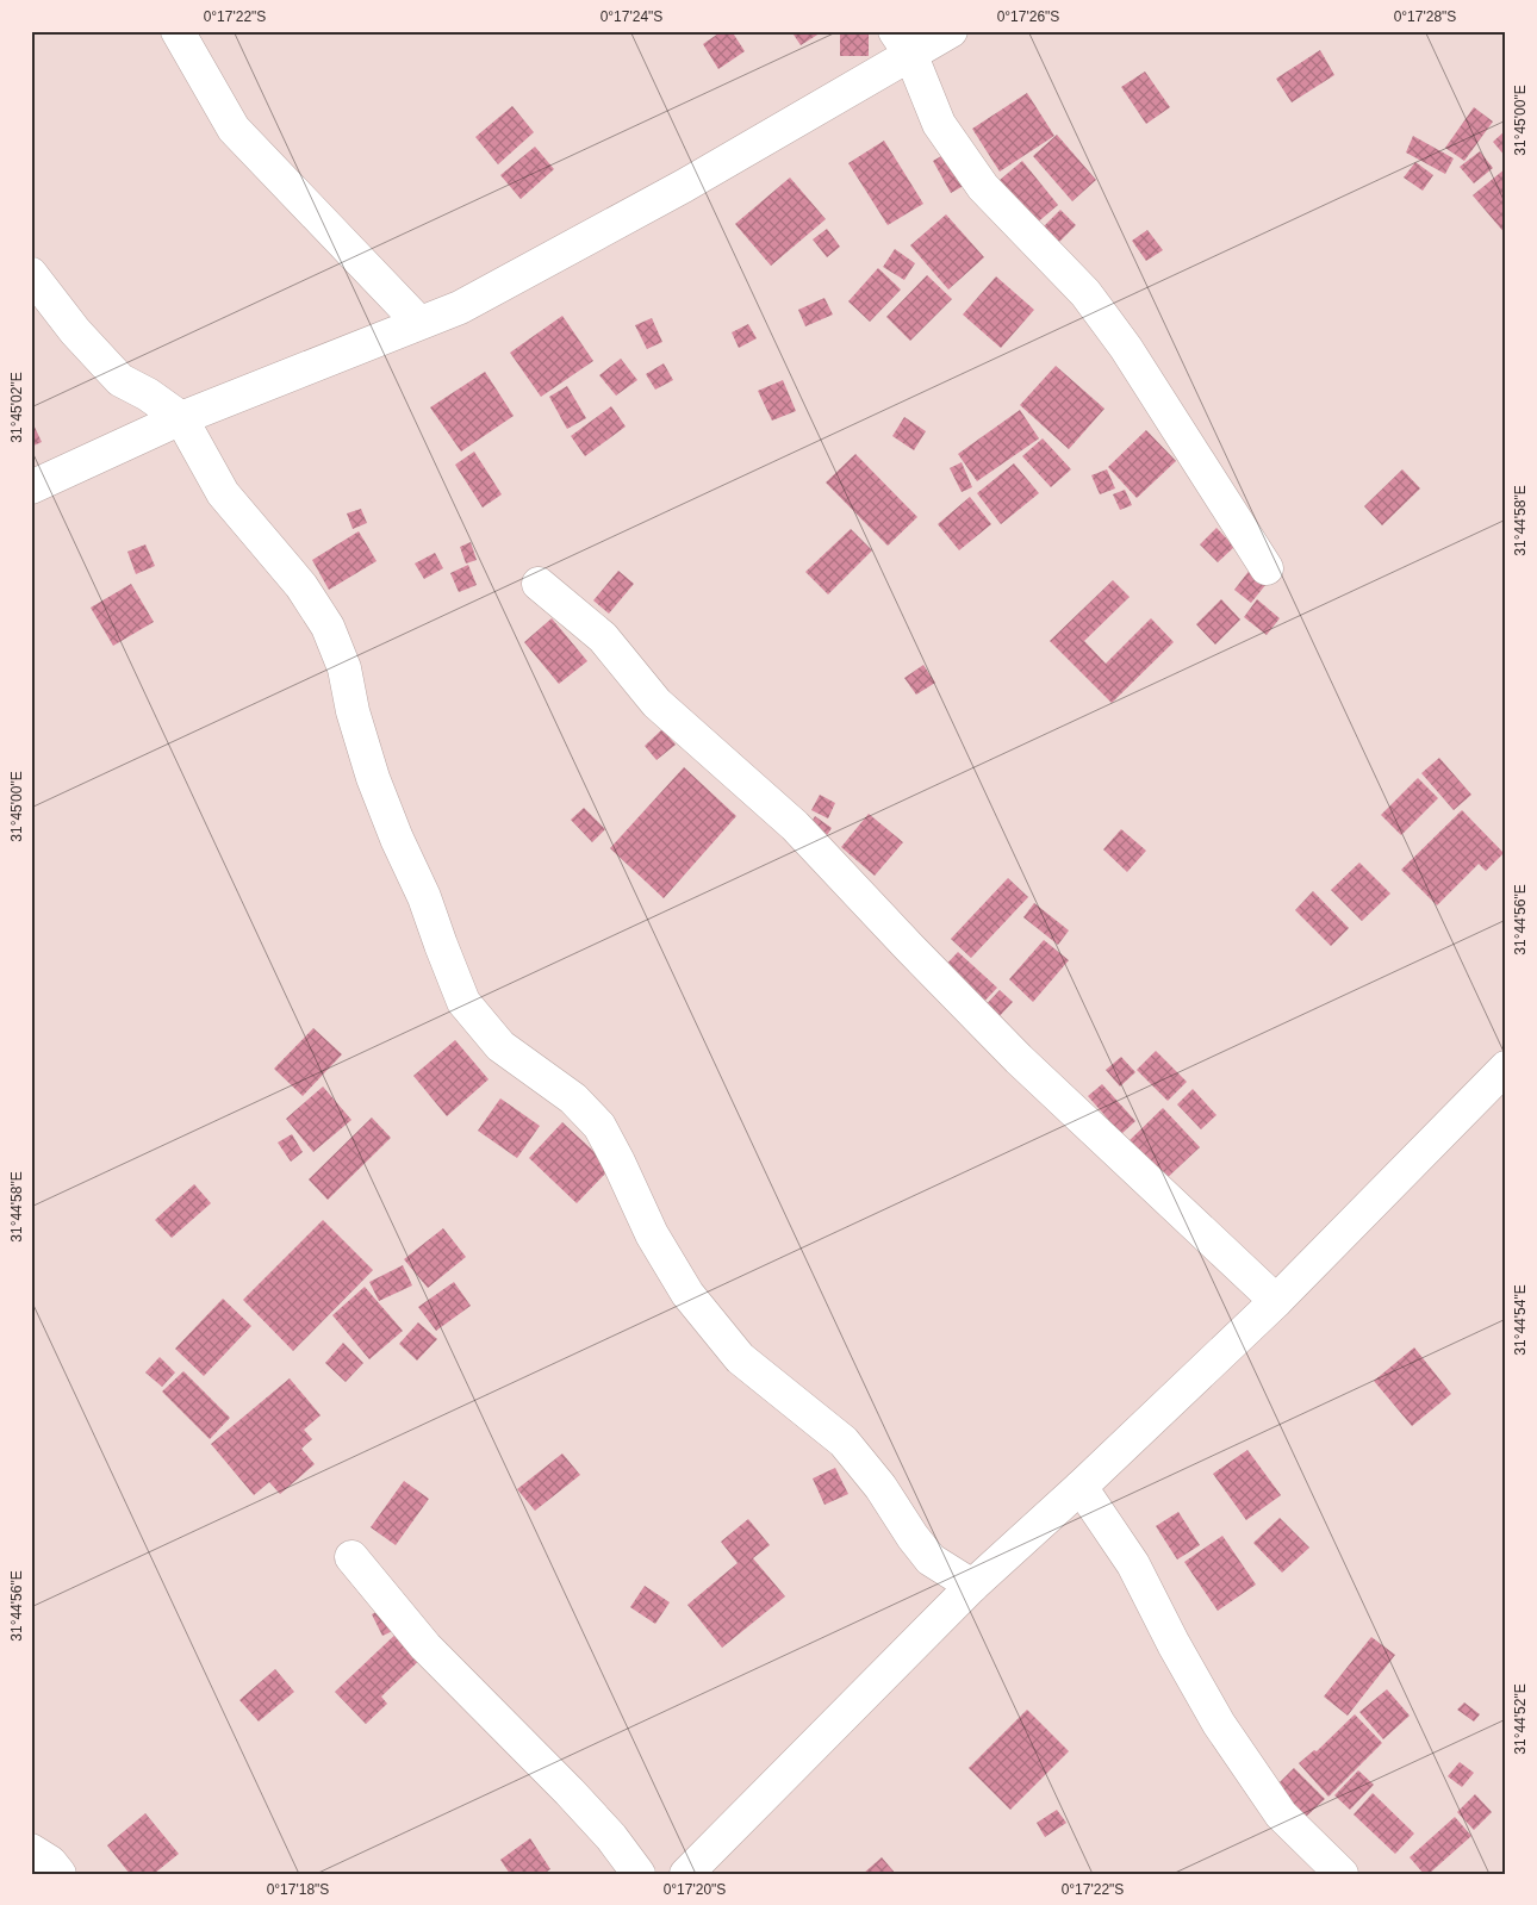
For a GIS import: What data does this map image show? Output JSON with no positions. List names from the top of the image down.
{
  "coordinates": [
    "0°17'22\"S",
    "0°17'24\"S",
    "0°17'26\"S",
    "0°17'28\"S",
    "31°45'00\"E",
    "31°45'02\"E",
    "31°44'58\"E",
    "31°44'56\"E",
    "31°44'54\"E",
    "31°44'52\"E",
    "0°17'18\"S",
    "0°17'20\"S"
  ]
}
